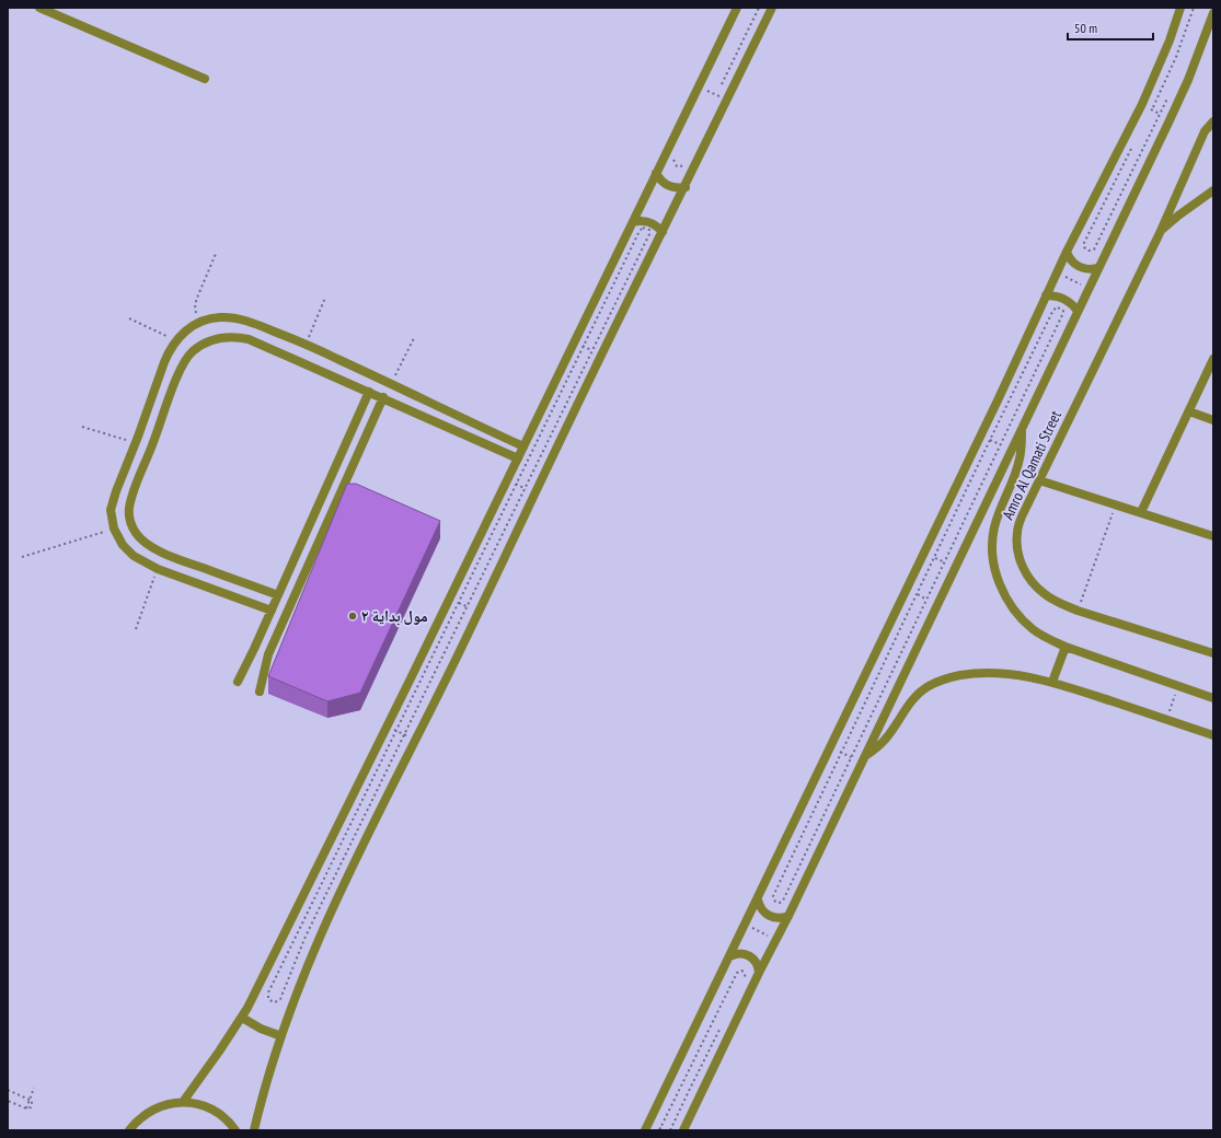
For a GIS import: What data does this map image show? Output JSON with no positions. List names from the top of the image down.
{
  "streets": {
    "street": ["Amro Al Qamati Street"]
  },
  "places": ["مول بداية ۲"],
  "scale_bar": "50 m"
}
